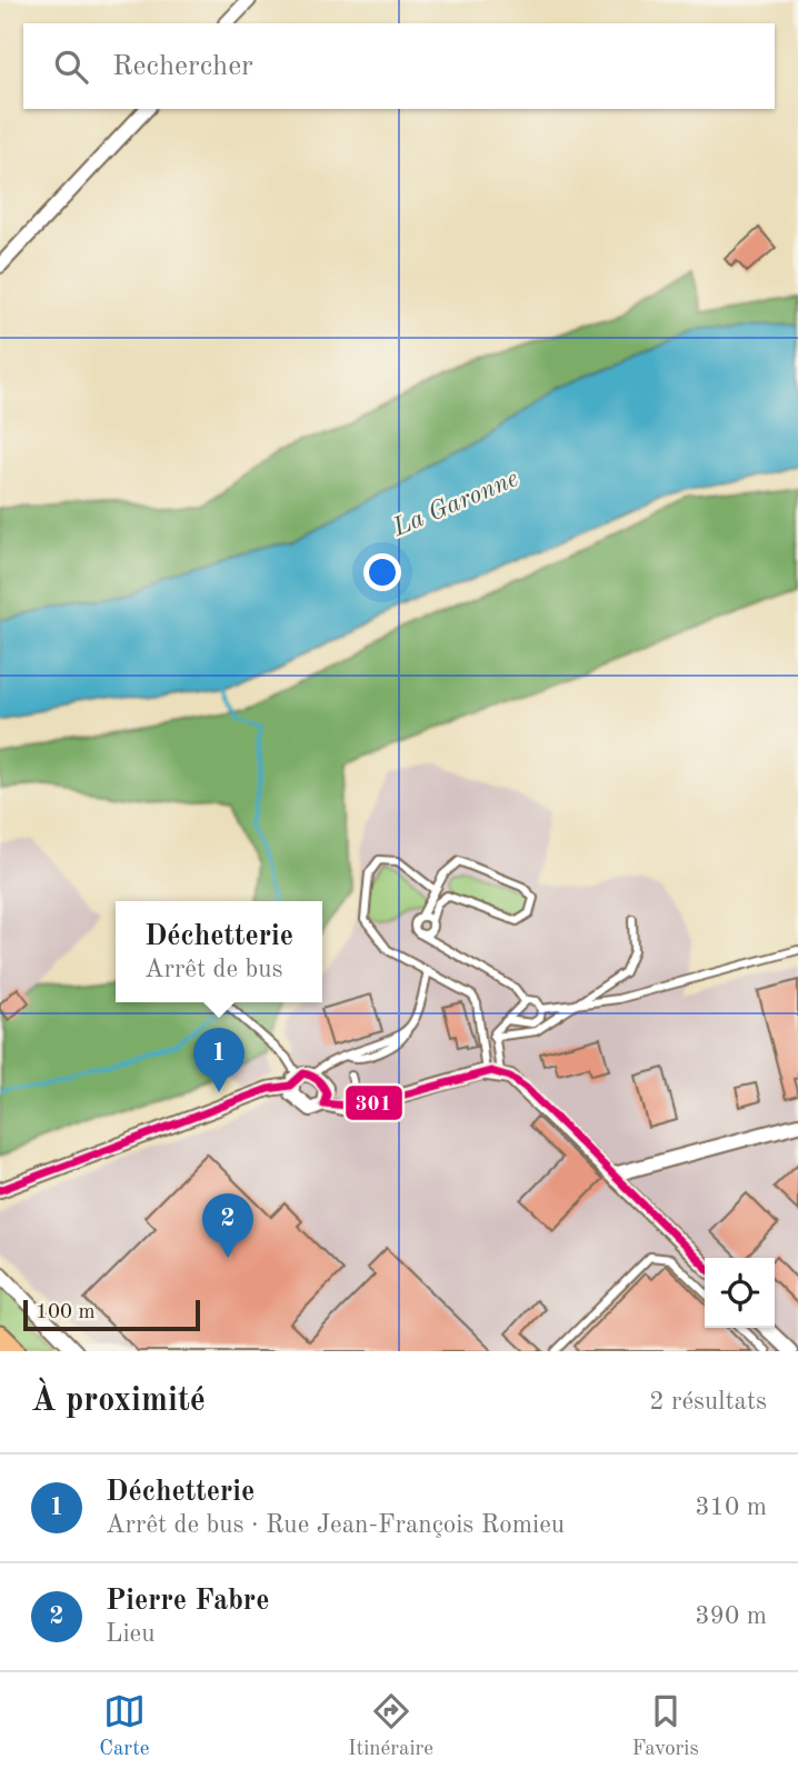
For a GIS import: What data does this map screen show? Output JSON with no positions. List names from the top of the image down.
{
  "water": ["La Garonne"],
  "lines": ["transit line 301"],
  "scale_bar": "100 m",
  "page": {
    "search": "Rechercher",
    "popup": ["Déchetterie", "Arrêt de bus"],
    "pins": ["1", "2"],
    "scale": "100 m",
    "heading": ["À proximité", "2 résultats"],
    "list": [
      {
        "mark": "1",
        "name": "Déchetterie",
        "note": "Arrêt de bus · Rue Jean-François Romieu",
        "value": "310 m"
      },
      {
        "mark": "2",
        "name": "Pierre Fabre",
        "note": "Lieu",
        "value": "390 m"
      }
    ],
    "nav": ["Carte", "Itinéraire", "Favoris"]
  }
}
